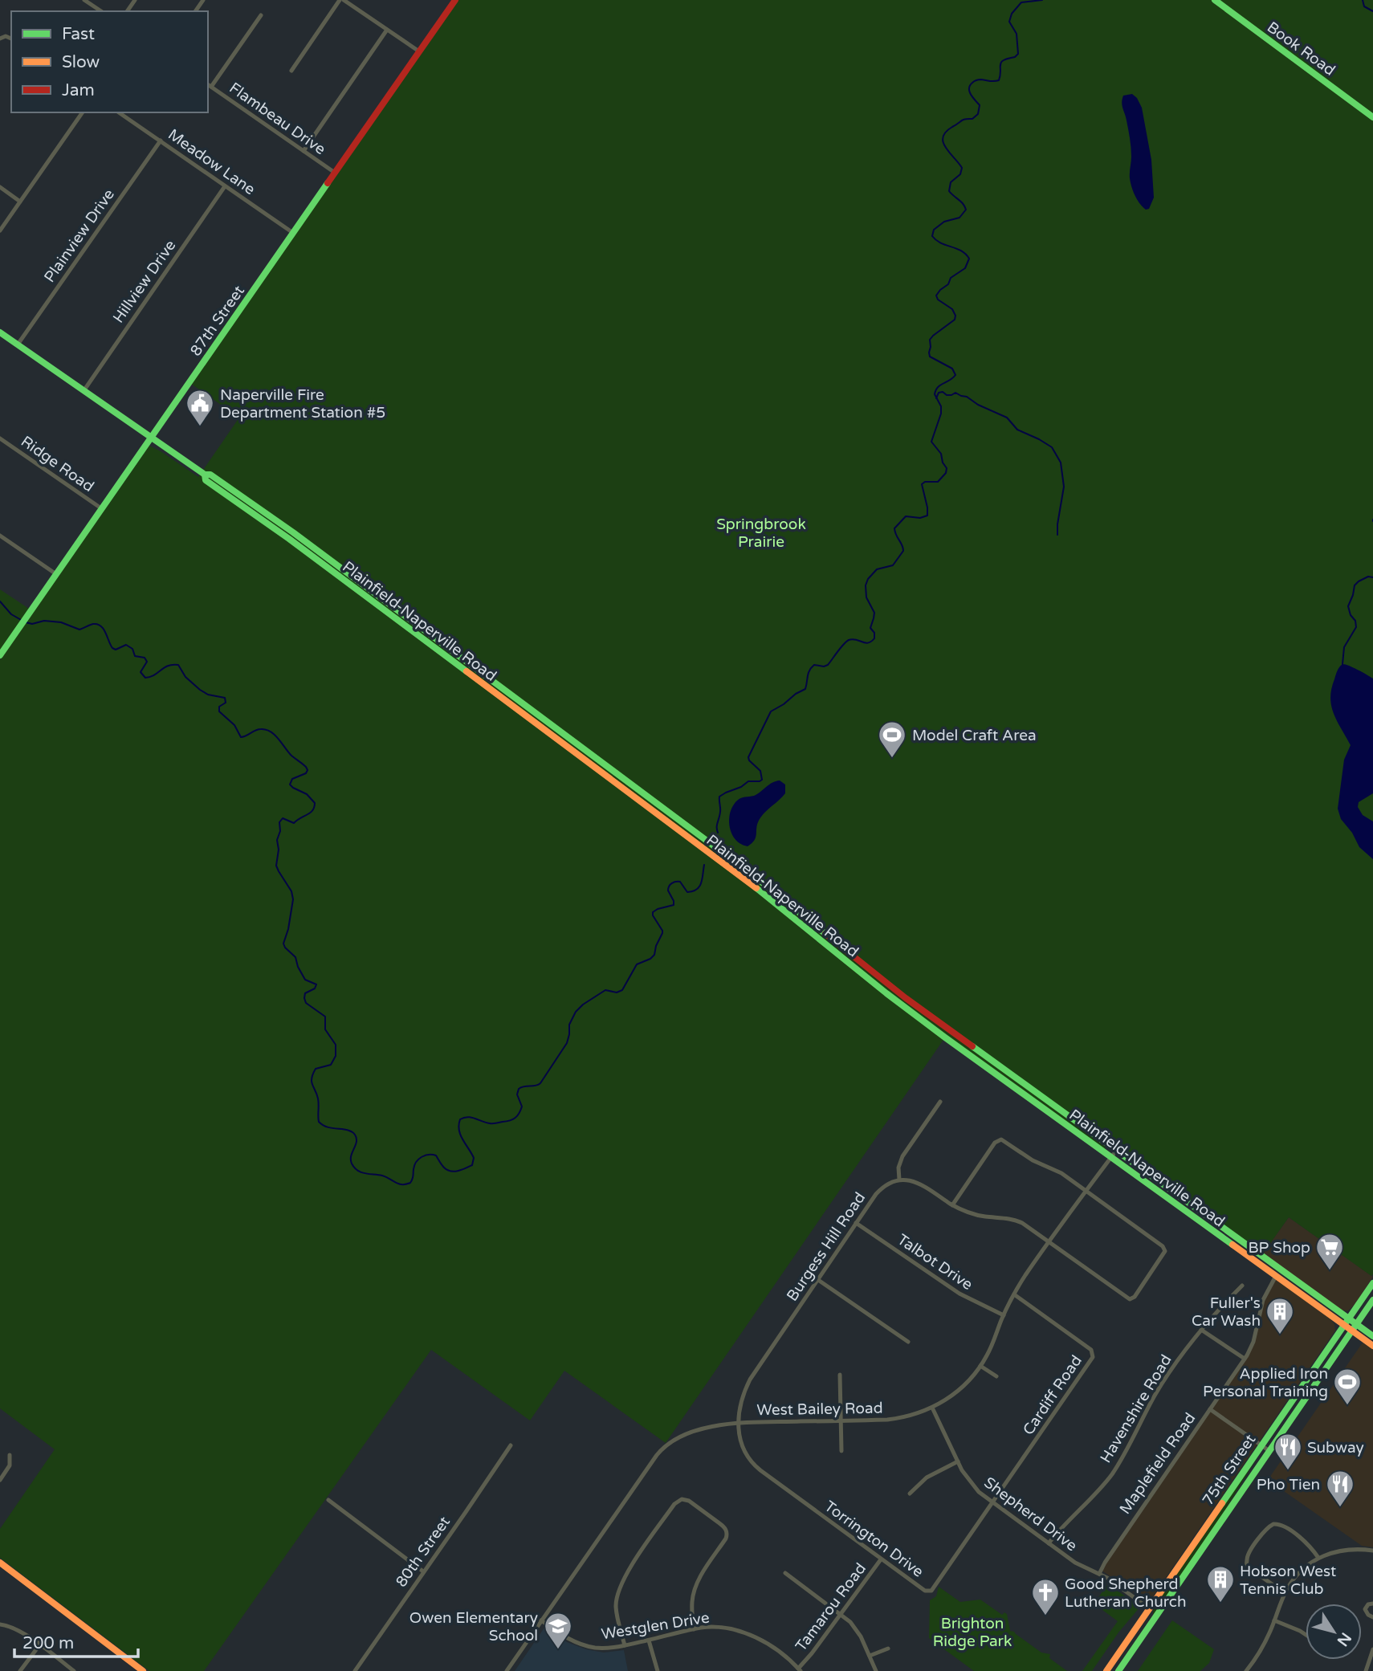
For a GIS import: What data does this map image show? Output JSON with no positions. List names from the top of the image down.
{
  "streets": {
    "main road": [
      "Book Road",
      "87th Street",
      "Plainfield-Naperville Road",
      "75th Street"
    ],
    "street": [
      "Flambeau Drive",
      "Meadow Lane",
      "Plainview Drive",
      "Hillview Drive",
      "Ridge Road",
      "Burgess Hill Road",
      "Talbot Drive",
      "Cardiff Road",
      "West Bailey Road",
      "Havenshire Road",
      "Maplefield Road",
      "Shepherd Drive",
      "Torrington Drive",
      "80th Street",
      "Tamarou Road",
      "Westglen Drive"
    ]
  },
  "crossings": [
    ["Flambeau Drive", "87th Street"],
    ["Meadow Lane", "Plainview Drive"],
    ["Meadow Lane", "Hillview Drive"],
    ["Meadow Lane", "87th Street"],
    ["Plainview Drive", "Plainfield-Naperville Road"],
    ["Hillview Drive", "Plainfield-Naperville Road"],
    ["87th Street", "Ridge Road"],
    ["87th Street", "Plainfield-Naperville Road"],
    ["Plainfield-Naperville Road", "West Bailey Road"],
    ["Plainfield-Naperville Road", "Maplefield Road"],
    ["Plainfield-Naperville Road", "75th Street"],
    ["Burgess Hill Road", "Talbot Drive"],
    ["Burgess Hill Road", "West Bailey Road"],
    ["Burgess Hill Road", "Torrington Drive"],
    ["Talbot Drive", "West Bailey Road"],
    ["Cardiff Road", "West Bailey Road"],
    ["Cardiff Road", "Shepherd Drive"],
    ["Cardiff Road", "Torrington Drive"],
    ["West Bailey Road", "Shepherd Drive"],
    ["West Bailey Road", "Torrington Drive"],
    ["West Bailey Road", "Westglen Drive"],
    ["Havenshire Road", "Shepherd Drive"],
    ["Maplefield Road", "Shepherd Drive"],
    ["75th Street", "Shepherd Drive"],
    ["Shepherd Drive", "Torrington Drive"],
    ["Torrington Drive", "Tamarou Road"],
    ["Tamarou Road", "Westglen Drive"]
  ],
  "parks": ["Springbrook Prairie", "Brighton Ridge Park"],
  "places": {
    "public building": ["Naperville Fire Department Station #5"],
    "sports": ["Model Craft Area", "Applied Iron Personal Training"],
    "supermarket": ["BP Shop"],
    "building": ["Fuller's Car Wash", "Hobson West Tennis Club"],
    "restaurant": ["Subway", "Pho Tien"],
    "church": ["Good Shepherd Lutheran Church"],
    "school or university": ["Owen Elementary School"]
  },
  "legend": ["Fast", "Slow", "Jam"],
  "scale_bar": "200 m",
  "north": "bottom right"
}
